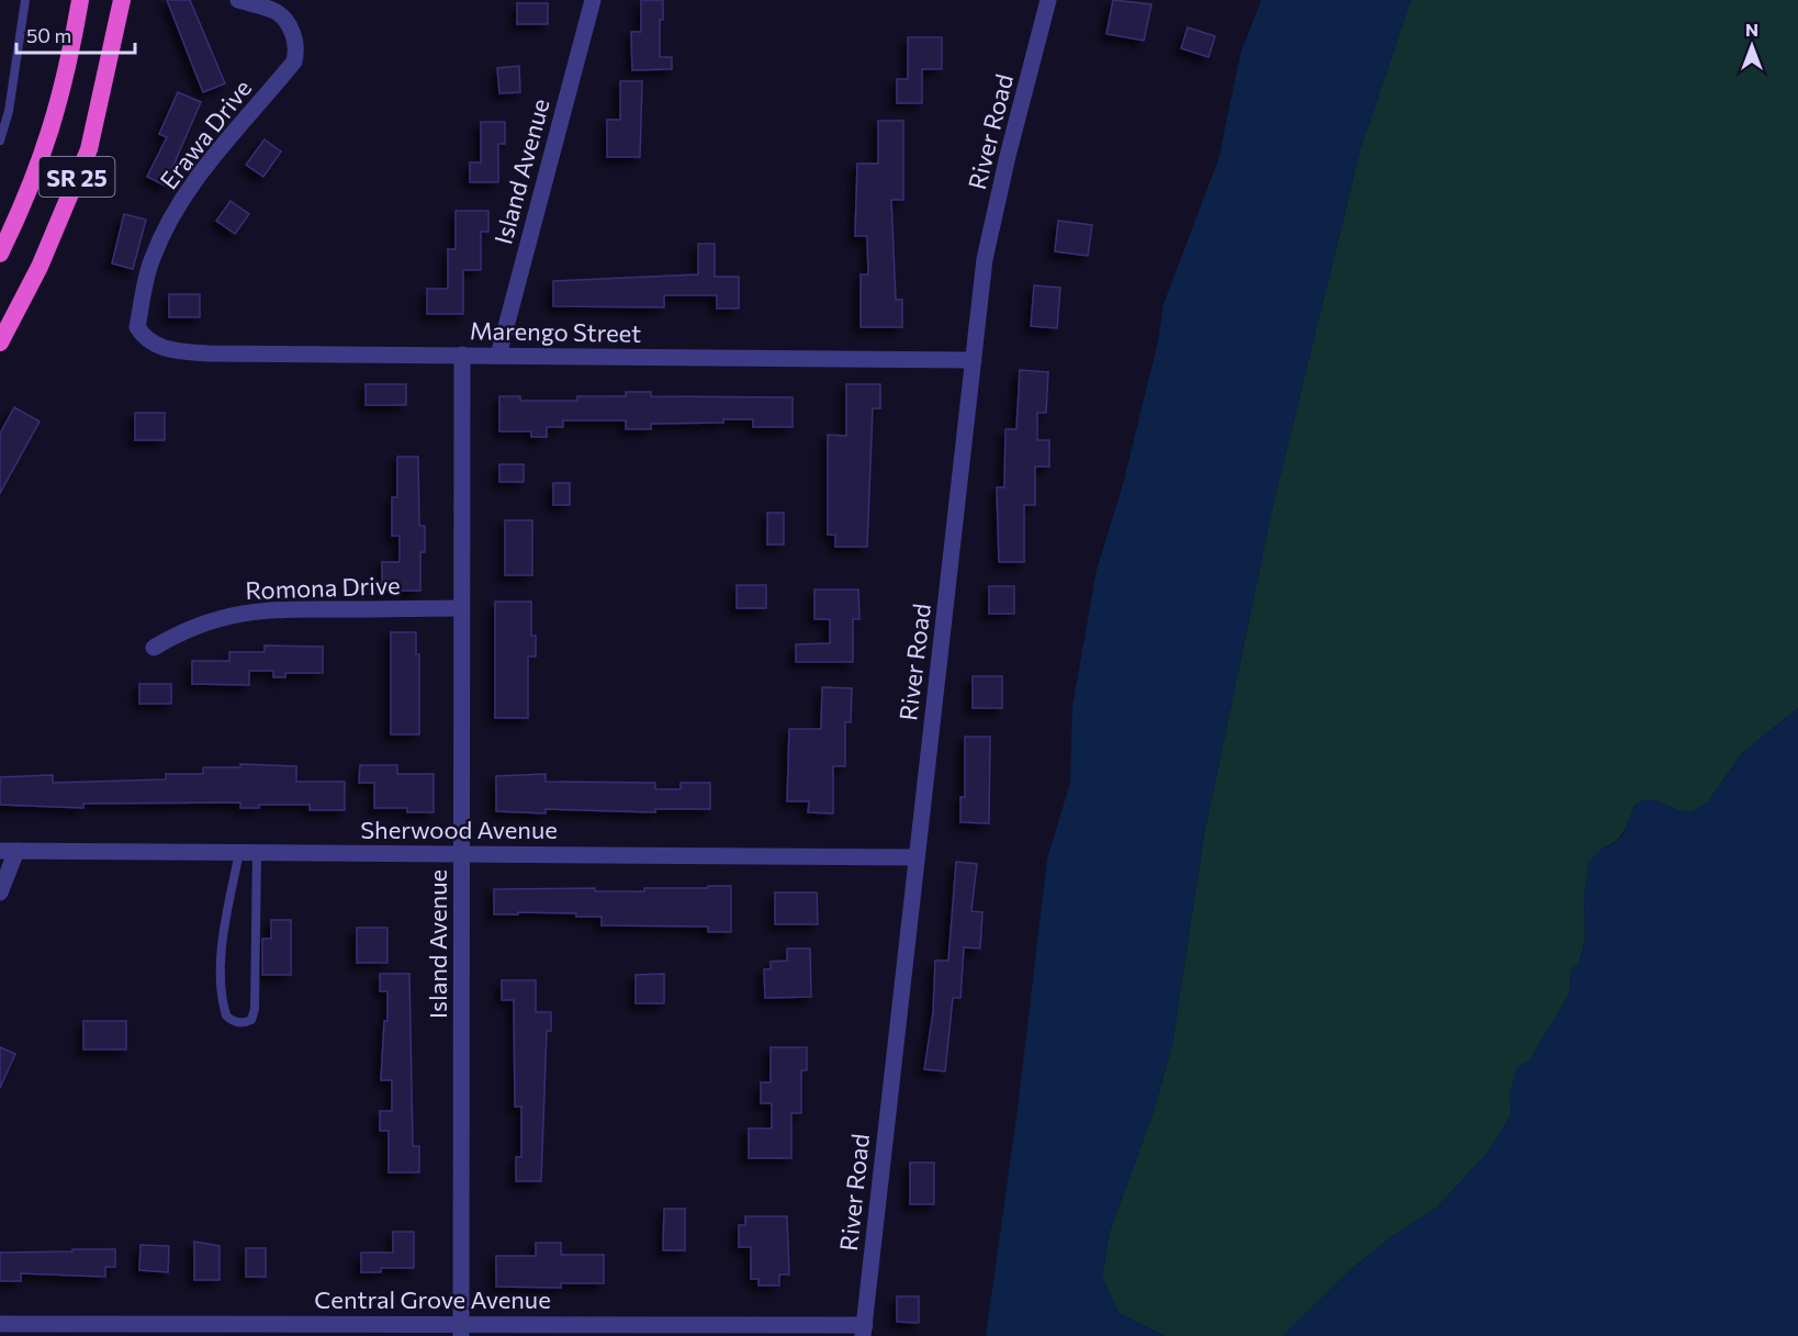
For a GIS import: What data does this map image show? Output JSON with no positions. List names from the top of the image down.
{
  "streets": {
    "highway": ["SR 25"],
    "street": [
      "River Road",
      "Erawa Drive",
      "Island Avenue",
      "Marengo Street",
      "Romona Drive",
      "Sherwood Avenue",
      "Central Grove Avenue"
    ]
  },
  "crossings": [
    ["River Road", "Marengo Street"],
    ["River Road", "Sherwood Avenue"],
    ["River Road", "Central Grove Avenue"],
    ["Erawa Drive", "Marengo Street"],
    ["Island Avenue", "Marengo Street"],
    ["Island Avenue", "Romona Drive"],
    ["Island Avenue", "Sherwood Avenue"],
    ["Island Avenue", "Central Grove Avenue"]
  ],
  "scale_bar": "50 m",
  "north": "top"
}
